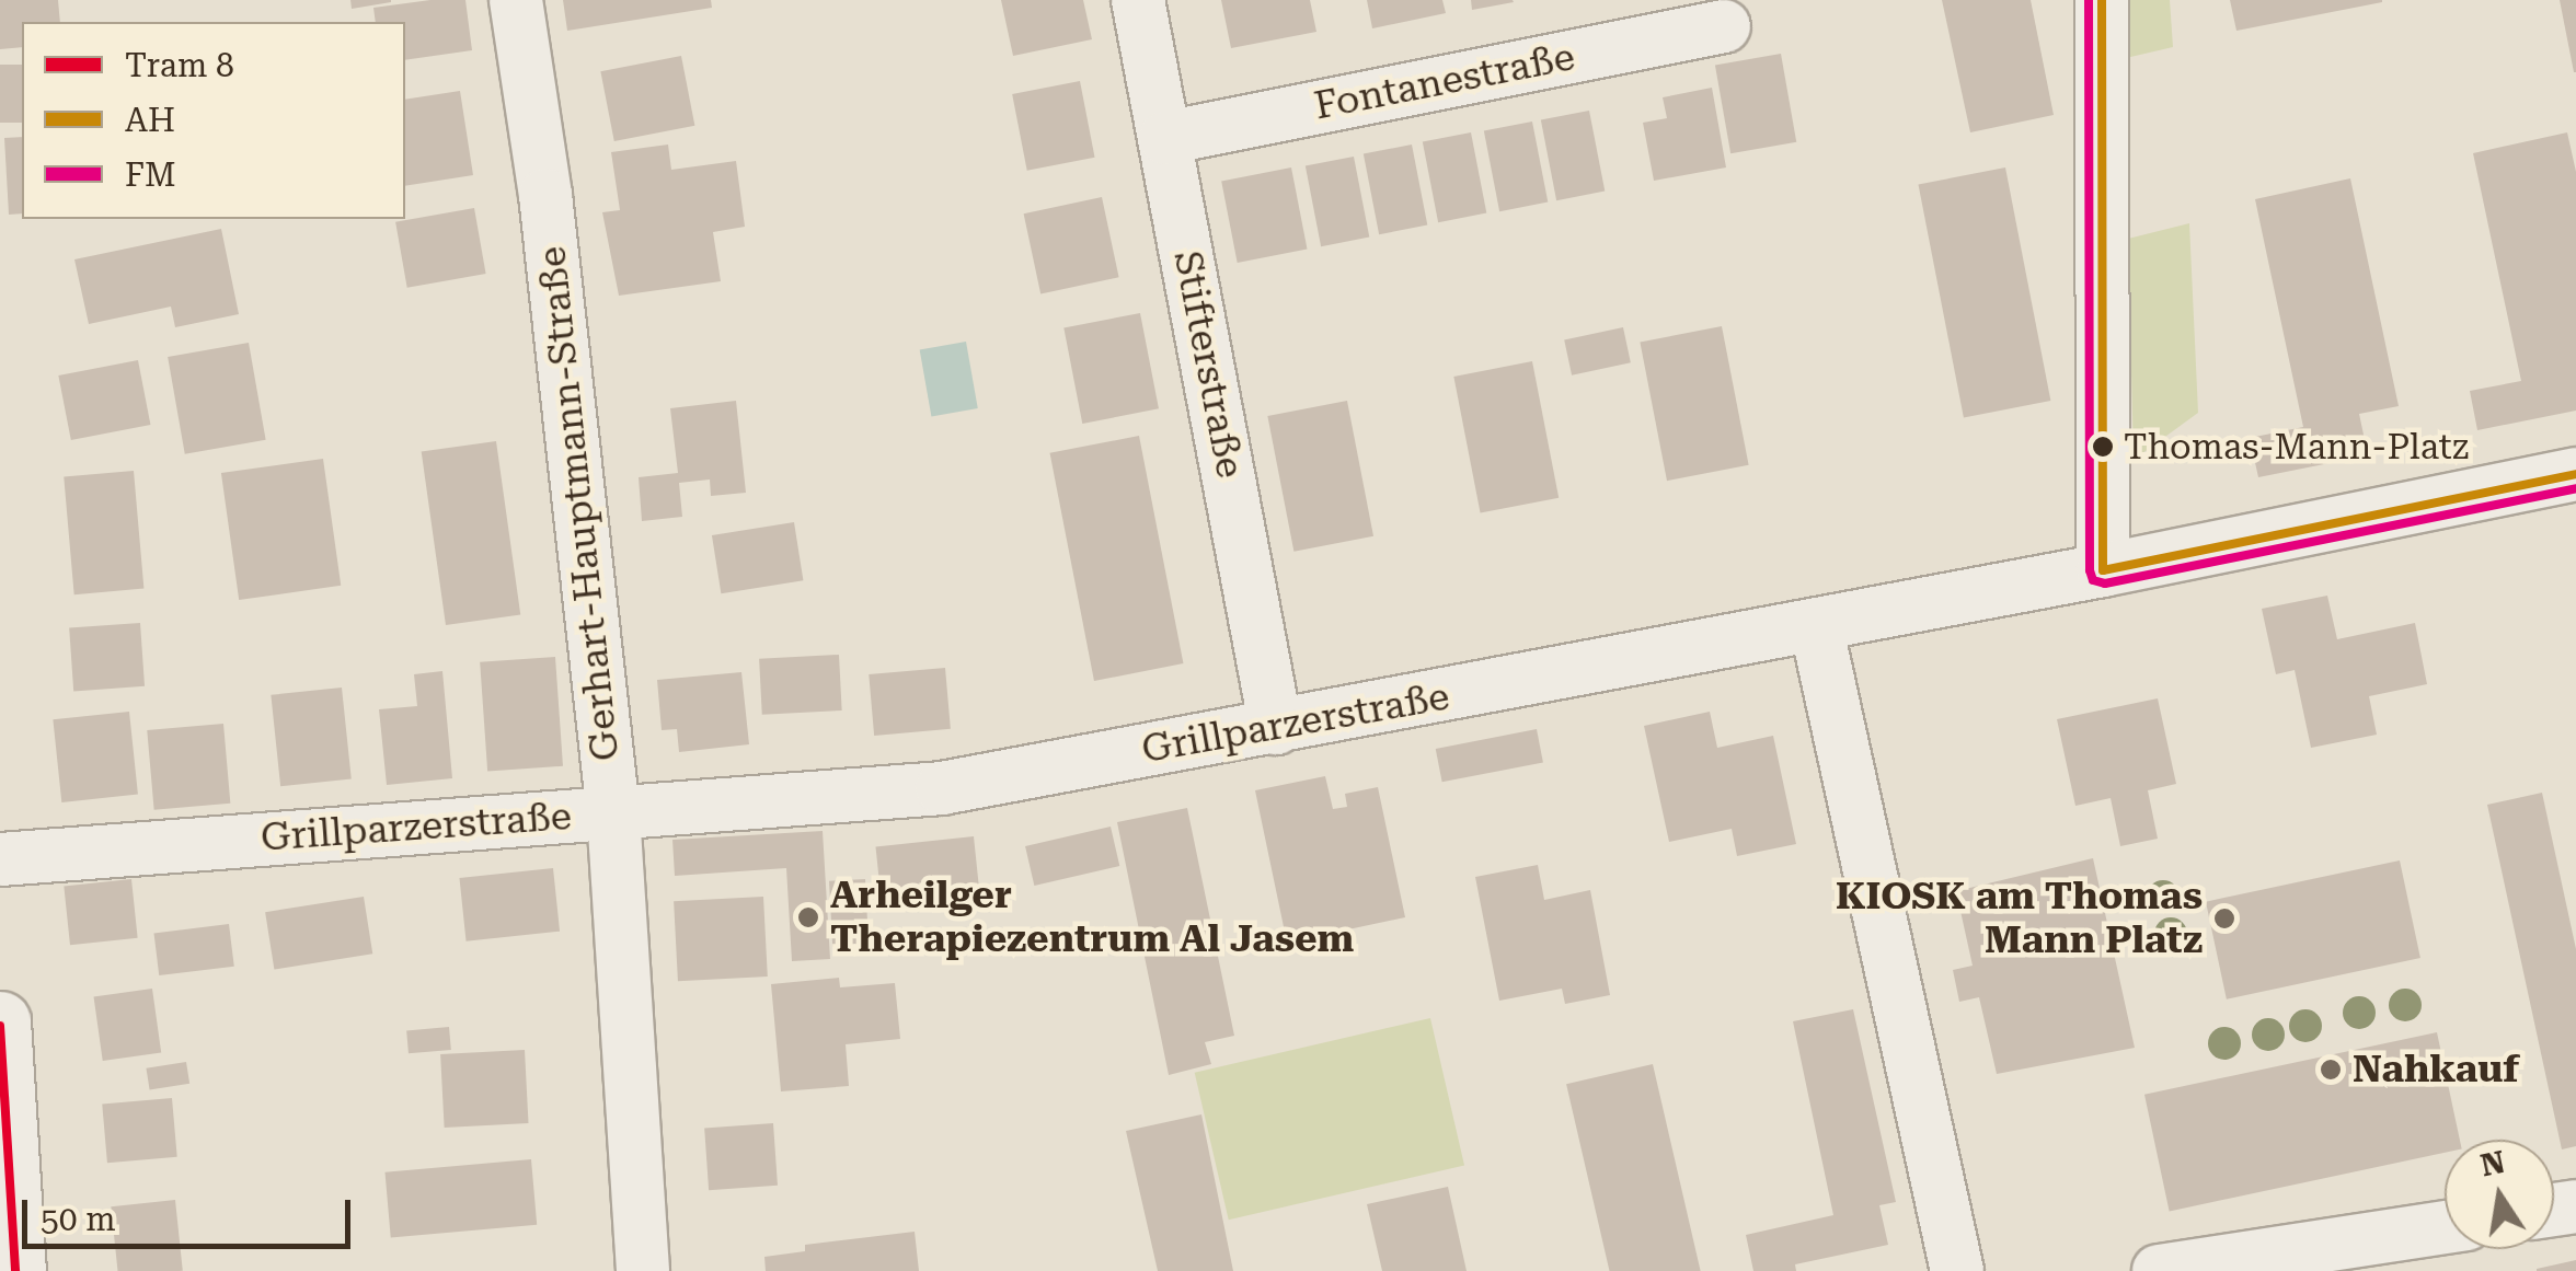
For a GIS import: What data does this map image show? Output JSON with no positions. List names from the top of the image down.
{
  "streets": {
    "street": [
      "Fontanestraße",
      "Stifterstraße",
      "Gerhart-Hauptmann-Straße",
      "Grillparzerstraße"
    ]
  },
  "crossings": [
    ["Fontanestraße", "Stifterstraße"],
    ["Stifterstraße", "Grillparzerstraße"],
    ["Gerhart-Hauptmann-Straße", "Grillparzerstraße"]
  ],
  "places": [
    "Thomas-Mann-Platz",
    "Arheilger Therapiezentrum Al Jasem",
    "KIOSK am Thomas Mann Platz",
    "Nahkauf"
  ],
  "lines": ["transit line AH", "transit line FM", "tram line 8"],
  "legend": ["Tram 8", "AH", "FM"],
  "scale_bar": "50 m",
  "north": "top"
}
